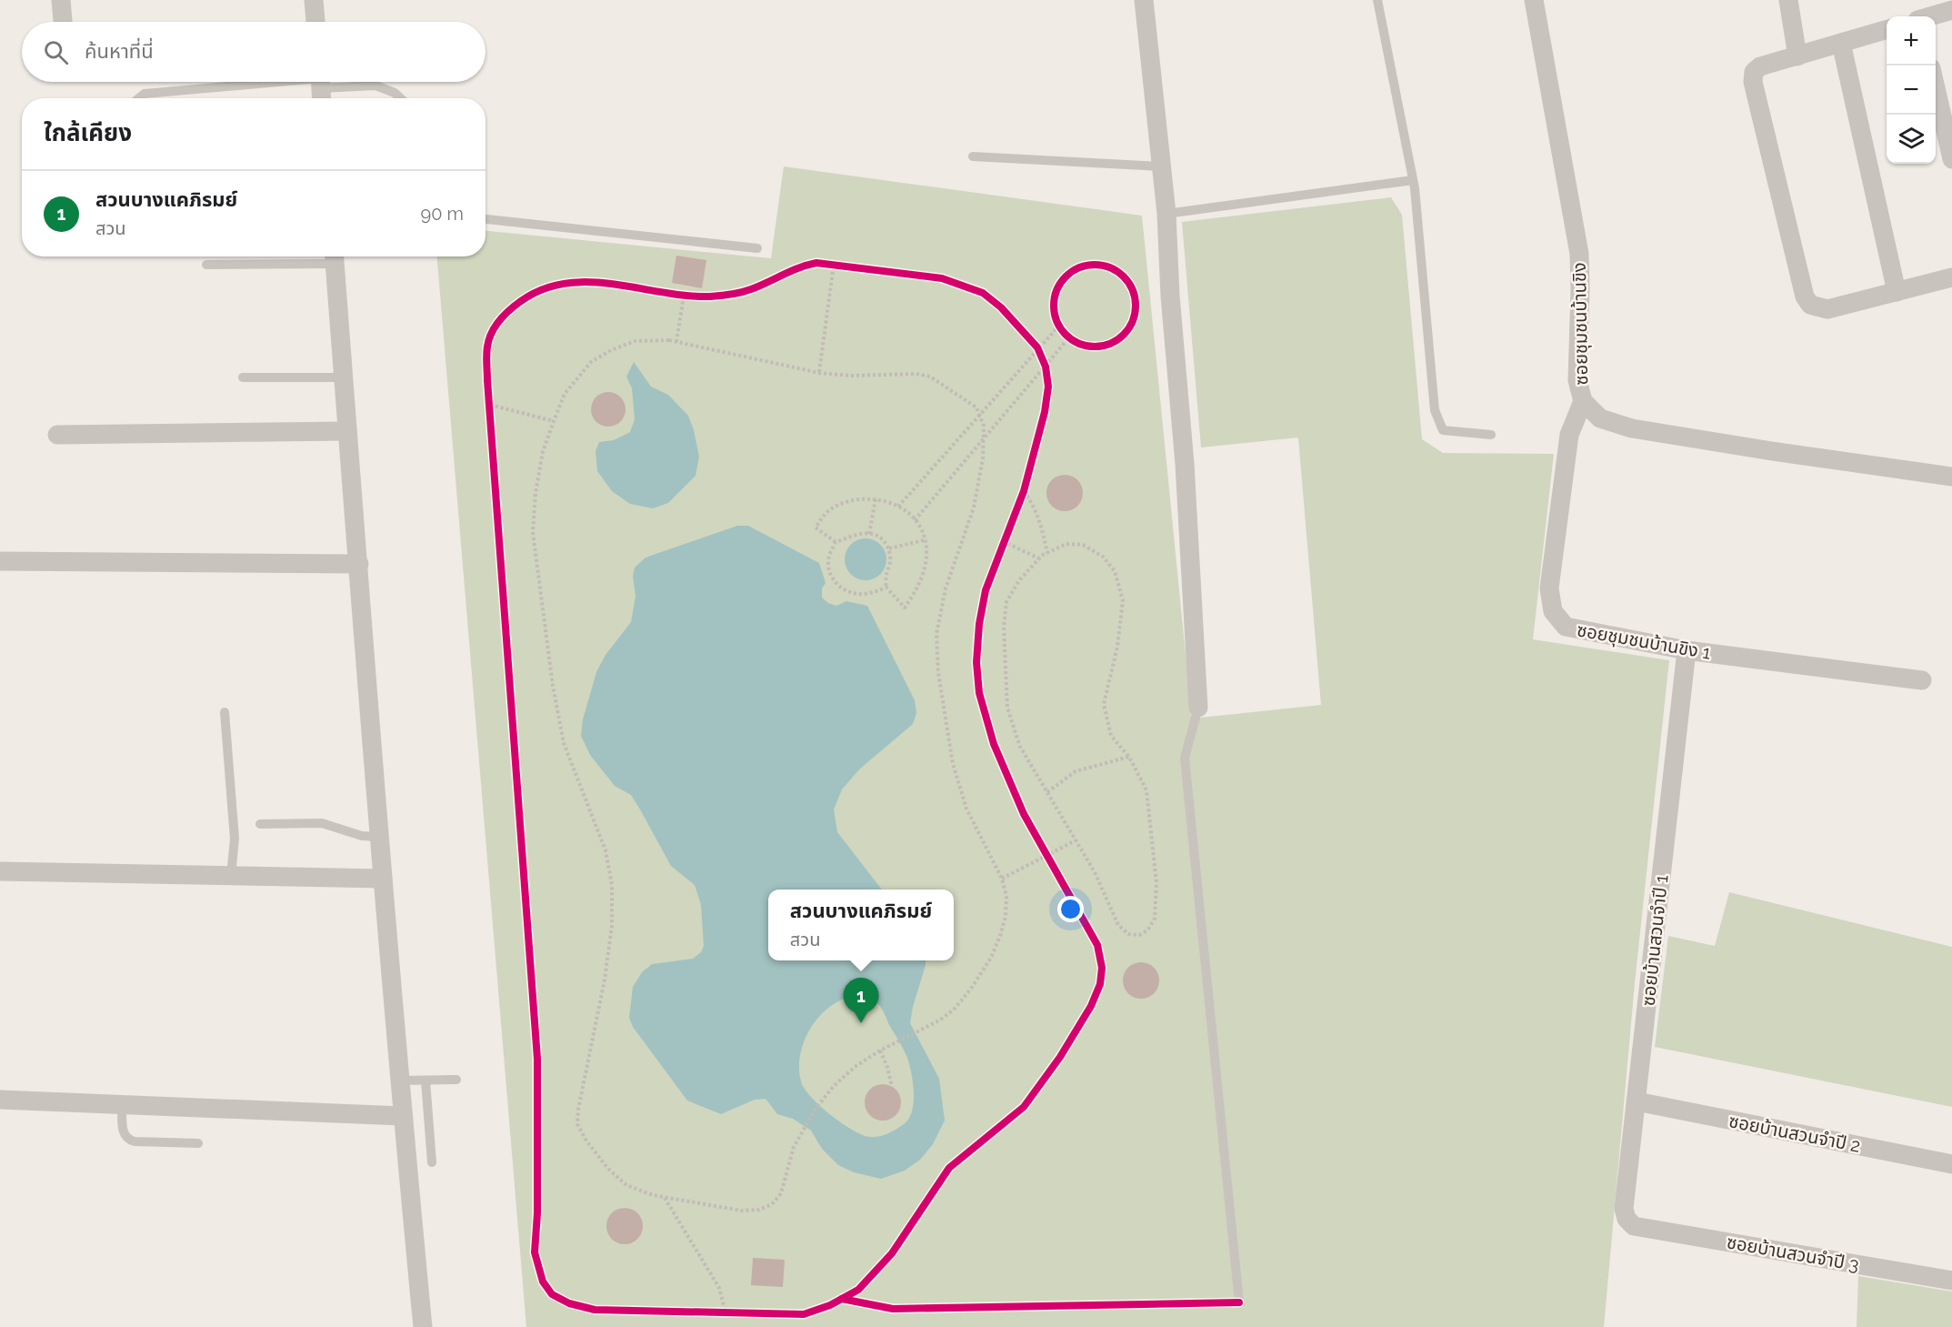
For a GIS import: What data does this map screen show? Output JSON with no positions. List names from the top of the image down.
{
  "streets": {
    "street": [
      "ซอยชุมชนบ้านขิง",
      "ซอยชุมชนบ้านขิง 1",
      "ซอยบ้านสวนจำปี 1",
      "ซอยบ้านสวนจำปี 2",
      "ซอยบ้านสวนจำปี 3"
    ]
  },
  "crossings": [
    ["ซอยชุมชนบ้านขิง", "ซอยชุมชนบ้านขิง 1"],
    ["ซอยชุมชนบ้านขิง 1", "ซอยบ้านสวนจำปี 1"],
    ["ซอยบ้านสวนจำปี 1", "ซอยบ้านสวนจำปี 2"],
    ["ซอยบ้านสวนจำปี 1", "ซอยบ้านสวนจำปี 3"]
  ],
  "page": {
    "map_buttons": ["+", "−"],
    "search": "ค้นหาที่นี่",
    "heading": "ใกล้เคียง",
    "list": [
      {
        "mark": "1",
        "name": "สวนบางแคภิรมย์",
        "note": "สวน",
        "value": "90 m"
      }
    ],
    "popup": ["สวนบางแคภิรมย์", "สวน"],
    "pins": "1"
  }
}
